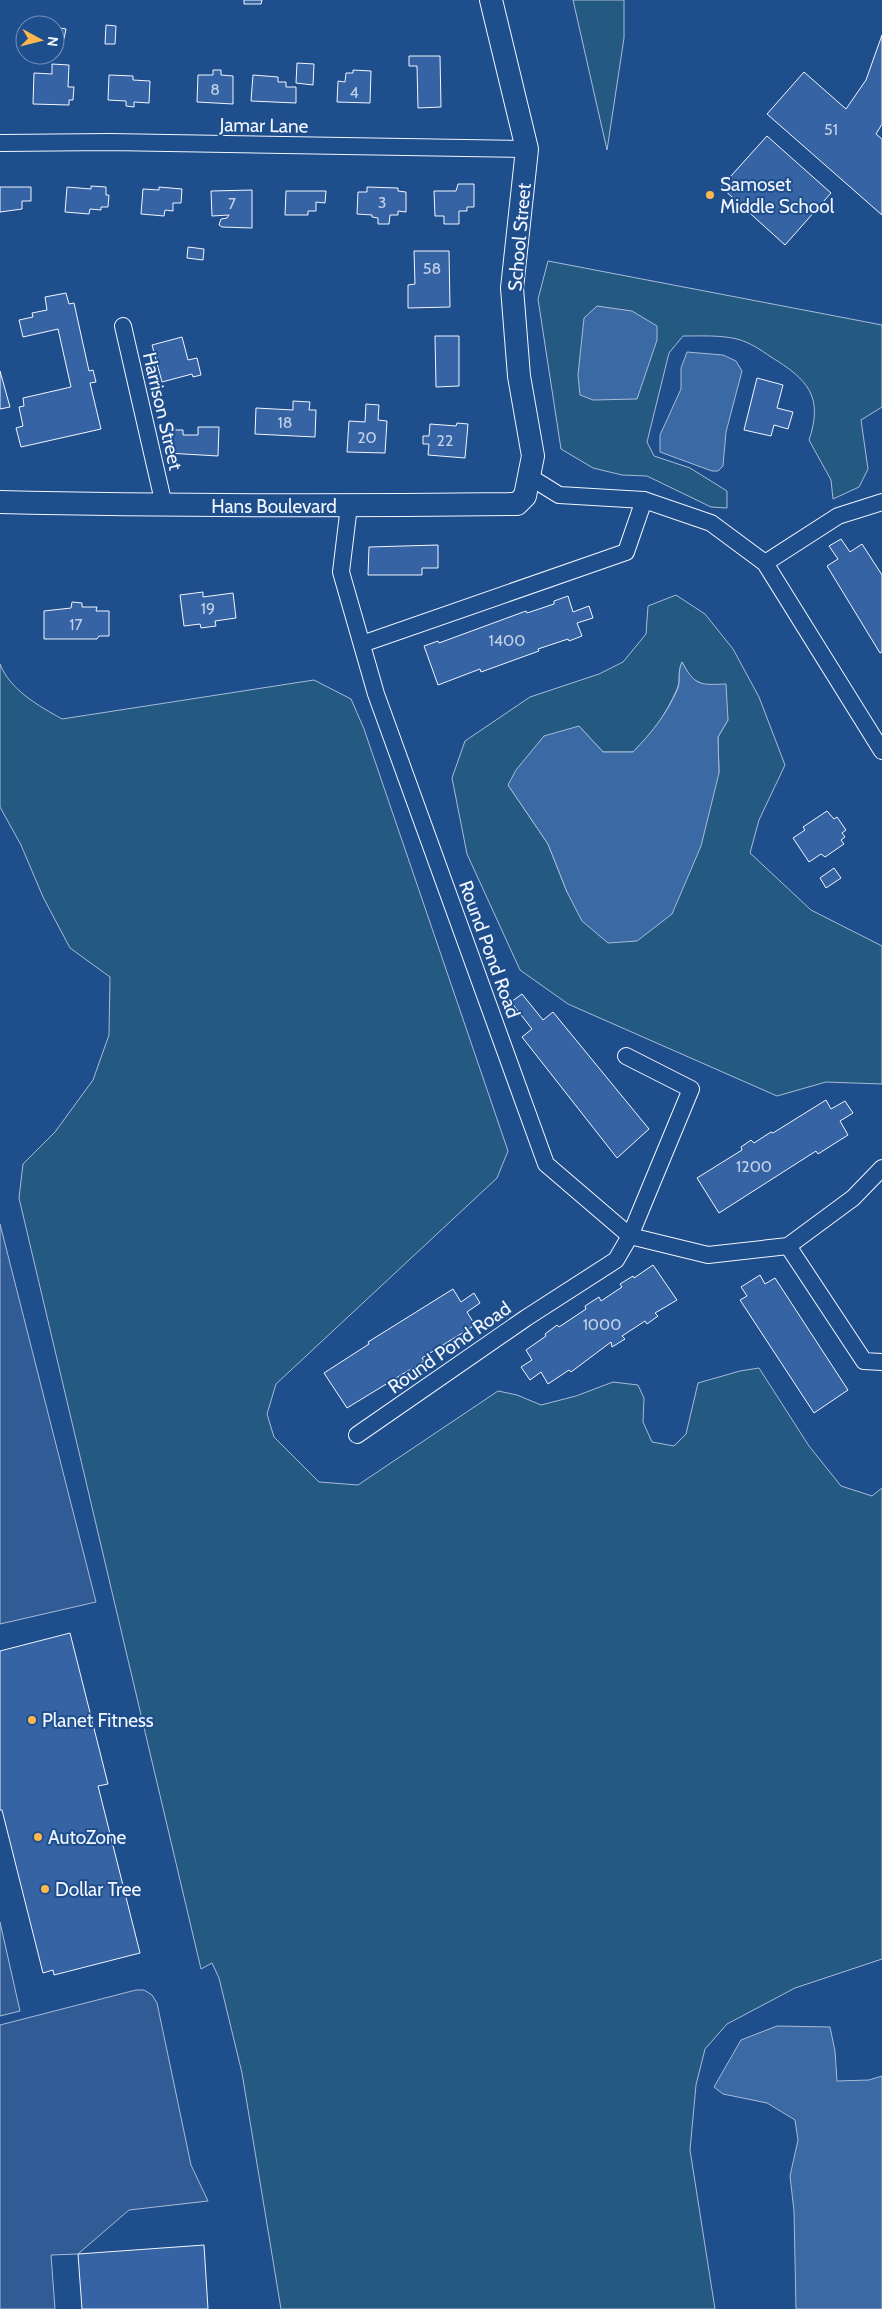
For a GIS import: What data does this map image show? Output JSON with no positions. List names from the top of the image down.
{
  "streets": {
    "street": [
      "Jamar Lane",
      "School Street",
      "Harrison Street",
      "Hans Boulevard",
      "Round Pond Road"
    ]
  },
  "crossings": [
    ["Jamar Lane", "School Street"],
    ["School Street", "Hans Boulevard"],
    ["Harrison Street", "Hans Boulevard"],
    ["Hans Boulevard", "Round Pond Road"]
  ],
  "places": [
    "Samoset Middle School",
    "Planet Fitness",
    "AutoZone",
    "Dollar Tree"
  ],
  "house_numbers": [
    "8",
    "4",
    "51",
    "3",
    "7",
    "58",
    "18",
    "20",
    "22",
    "19",
    "17",
    "1400",
    "1200",
    "1000"
  ],
  "north": "right"
}
